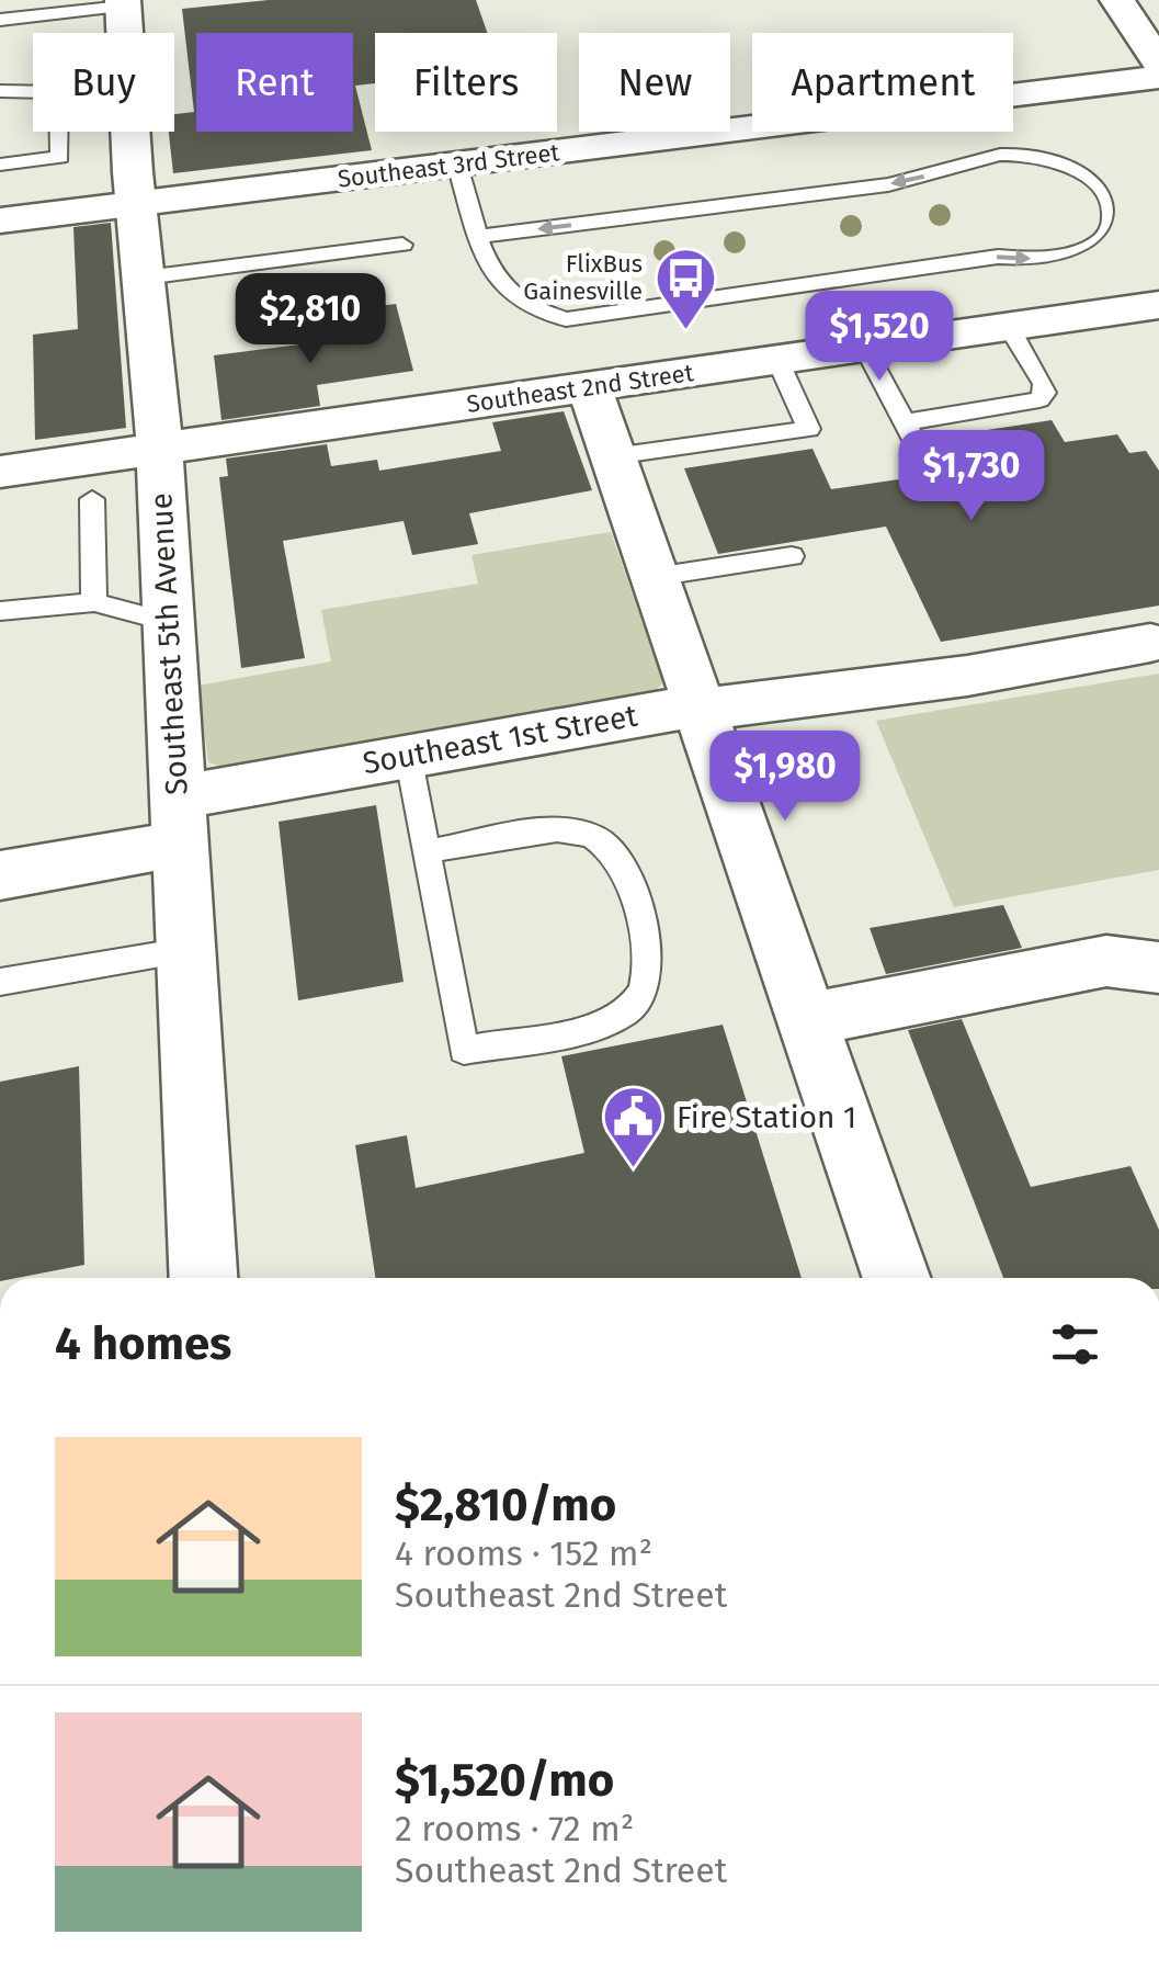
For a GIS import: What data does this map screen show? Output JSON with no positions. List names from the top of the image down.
{
  "streets": {
    "street": [
      "Southeast 3rd Street",
      "Southeast 2nd Street",
      "Southeast 5th Avenue",
      "Southeast 1st Street"
    ]
  },
  "crossings": [
    ["Southeast 3rd Street", "Southeast 5th Avenue"],
    ["Southeast 2nd Street", "Southeast 5th Avenue"],
    ["Southeast 5th Avenue", "Southeast 1st Street"]
  ],
  "places": {
    "bus stop": ["FlixBus Gainesville"],
    "public building": ["Fire Station 1"]
  },
  "page": {
    "chip": [
      "Buy",
      "Rent",
      "Filters",
      "New",
      "Apartment"
    ],
    "price": [
      "$2,810",
      "$1,520",
      "$1,730",
      "$1,980"
    ],
    "heading": "4 homes",
    "list": [
      {
        "name": "$2,810/mo",
        "note": "4 rooms · 152 m² · Southeast 2nd Street"
      },
      {
        "name": "$1,520/mo",
        "note": "2 rooms · 72 m² · Southeast 2nd Street"
      }
    ]
  }
}
